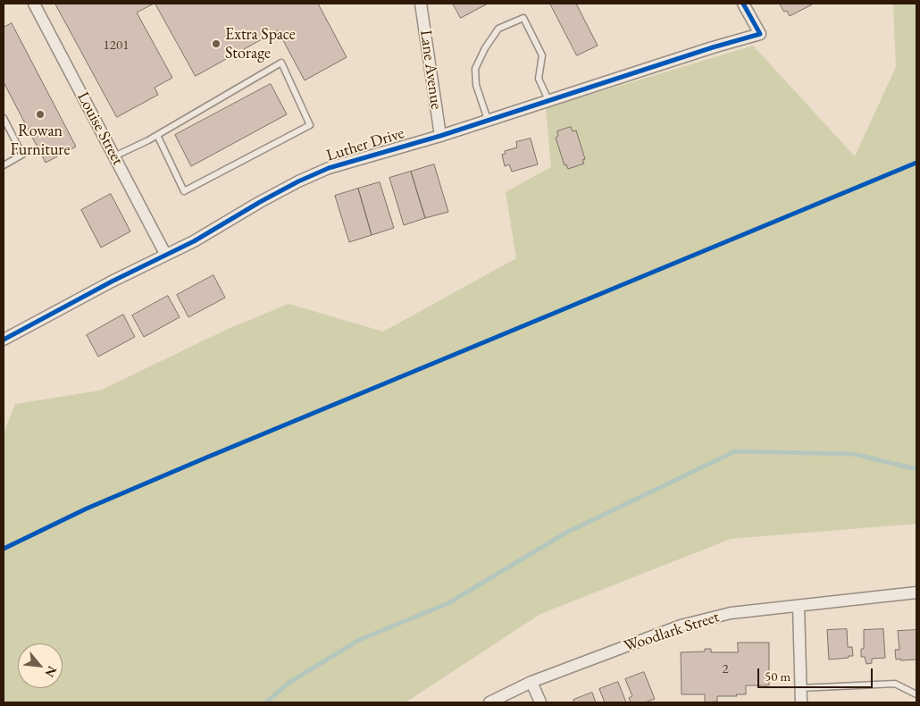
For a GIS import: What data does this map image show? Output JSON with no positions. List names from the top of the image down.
{
  "streets": {
    "street": [
      "Lane Avenue",
      "Louise Street",
      "Luther Drive",
      "Woodlark Street"
    ]
  },
  "crossings": [
    ["Lane Avenue", "Luther Drive"],
    ["Louise Street", "Luther Drive"]
  ],
  "places": ["Extra Space Storage", "Rowan Furniture"],
  "house_numbers": ["1201", "2"],
  "scale_bar": "50 m",
  "north": "bottom right"
}
